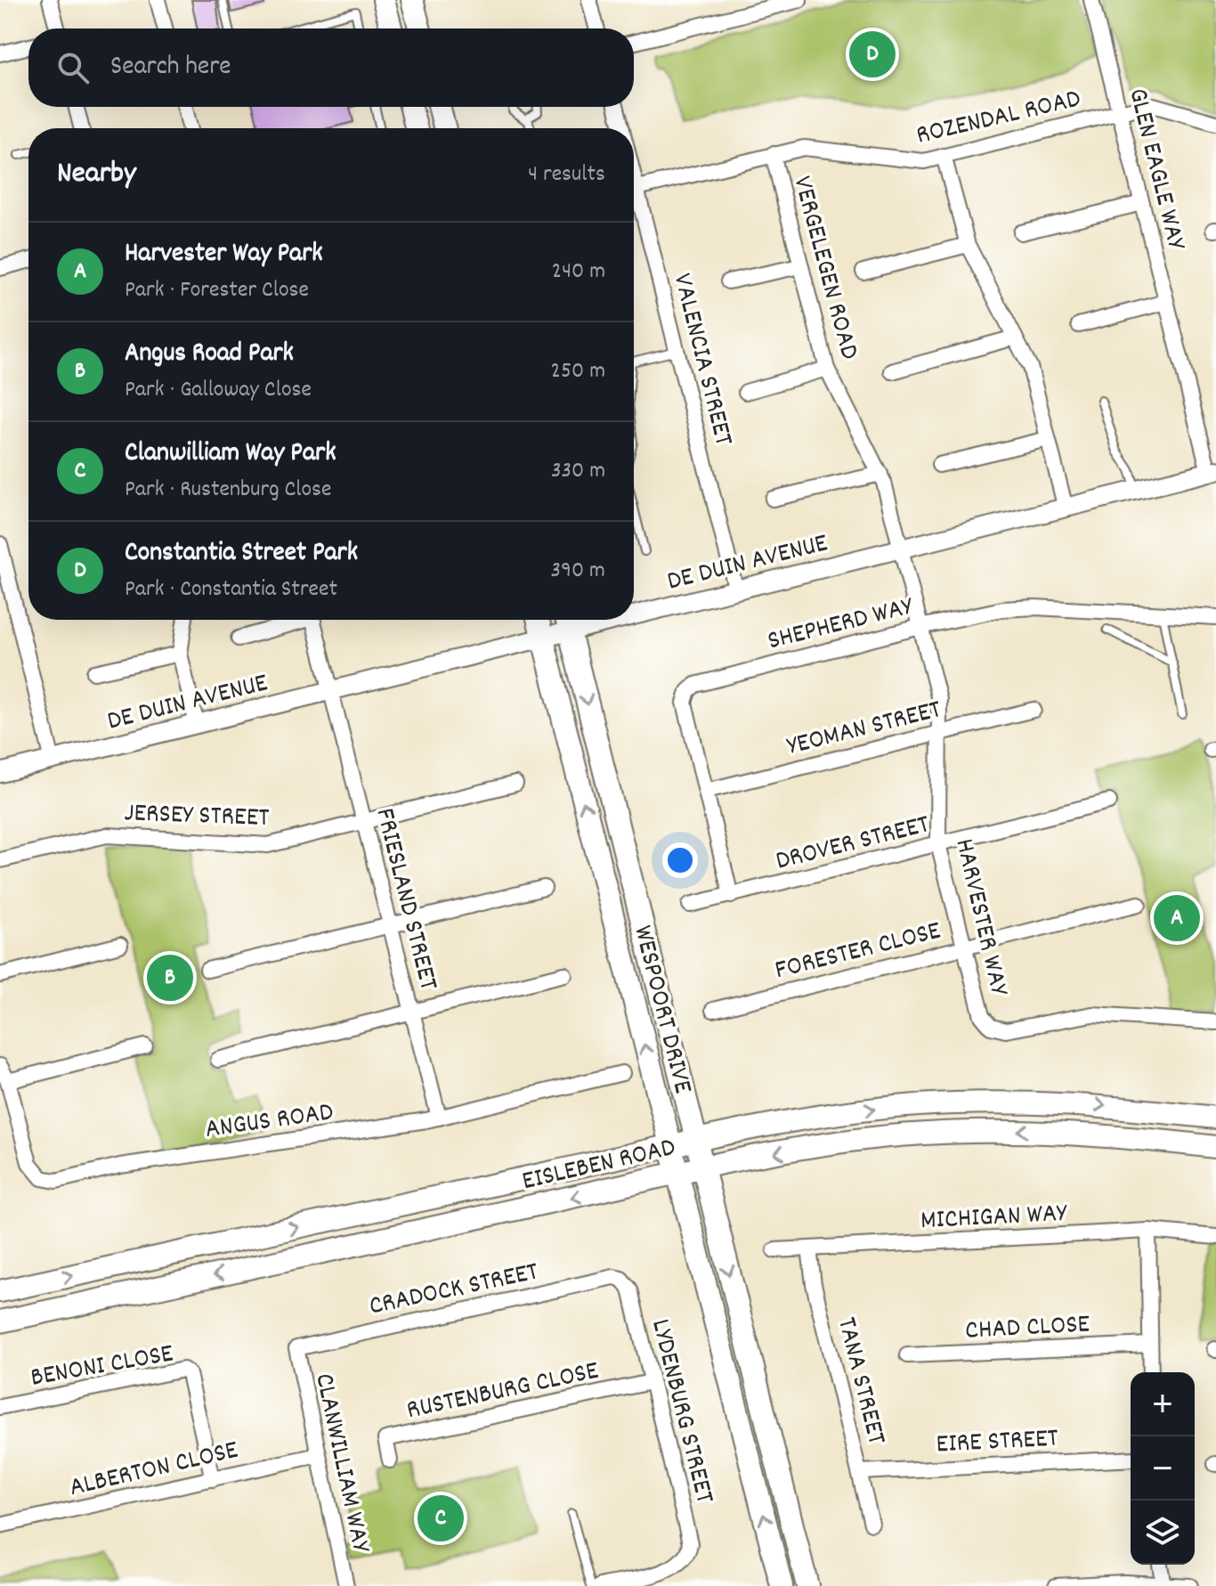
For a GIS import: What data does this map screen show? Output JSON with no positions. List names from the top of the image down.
{
  "streets": {
    "main road": ["WESPOORT DRIVE", "EISLEBEN ROAD"],
    "street": [
      "ROZENDAL ROAD",
      "GLEN EAGLE WAY",
      "VERGELEGEN ROAD",
      "VALENCIA STREET",
      "DE DUIN AVENUE",
      "SHEPHERD WAY",
      "YEOMAN STREET",
      "JERSEY STREET",
      "DROVER STREET",
      "FRIESLAND STREET",
      "HARVESTER WAY",
      "FORESTER CLOSE",
      "ANGUS ROAD",
      "MICHIGAN WAY",
      "CRADOCK STREET",
      "CHAD CLOSE",
      "BENONI CLOSE",
      "TANA STREET",
      "RUSTENBURG CLOSE",
      "LYDENBURG STREET",
      "EIRE STREET",
      "CLANWILLIAM WAY",
      "ALBERTON CLOSE"
    ]
  },
  "crossings": [
    ["ROZENDAL ROAD", "GLEN EAGLE WAY"],
    ["ROZENDAL ROAD", "VERGELEGEN ROAD"],
    ["ROZENDAL ROAD", "VALENCIA STREET"],
    ["GLEN EAGLE WAY", "DE DUIN AVENUE"],
    ["VERGELEGEN ROAD", "DE DUIN AVENUE"],
    ["VERGELEGEN ROAD", "HARVESTER WAY"],
    ["VALENCIA STREET", "DE DUIN AVENUE"],
    ["DE DUIN AVENUE", "FRIESLAND STREET"],
    ["DE DUIN AVENUE", "HARVESTER WAY"],
    ["DE DUIN AVENUE", "WESPOORT DRIVE"],
    ["SHEPHERD WAY", "YEOMAN STREET"],
    ["SHEPHERD WAY", "DROVER STREET"],
    ["SHEPHERD WAY", "HARVESTER WAY"],
    ["YEOMAN STREET", "HARVESTER WAY"],
    ["JERSEY STREET", "FRIESLAND STREET"],
    ["DROVER STREET", "HARVESTER WAY"],
    ["FRIESLAND STREET", "ANGUS ROAD"],
    ["HARVESTER WAY", "FORESTER CLOSE"],
    ["WESPOORT DRIVE", "EISLEBEN ROAD"],
    ["MICHIGAN WAY", "TANA STREET"],
    ["CRADOCK STREET", "LYDENBURG STREET"],
    ["CRADOCK STREET", "CLANWILLIAM WAY"],
    ["BENONI CLOSE", "ALBERTON CLOSE"],
    ["TANA STREET", "EIRE STREET"],
    ["RUSTENBURG CLOSE", "LYDENBURG STREET"],
    ["CLANWILLIAM WAY", "ALBERTON CLOSE"]
  ],
  "page": {
    "pins": [
      "D",
      "A",
      "B",
      "C"
    ],
    "search": "Search here",
    "heading": ["Nearby", "4 results"],
    "list": [
      {
        "mark": "A",
        "name": "Harvester Way Park",
        "note": "Park · Forester Close",
        "value": "240 m"
      },
      {
        "mark": "B",
        "name": "Angus Road Park",
        "note": "Park · Galloway Close",
        "value": "250 m"
      },
      {
        "mark": "C",
        "name": "Clanwilliam Way Park",
        "note": "Park · Rustenburg Close",
        "value": "330 m"
      },
      {
        "mark": "D",
        "name": "Constantia Street Park",
        "note": "Park · Constantia Street",
        "value": "390 m"
      }
    ],
    "map_buttons": ["+", "−"]
  }
}
